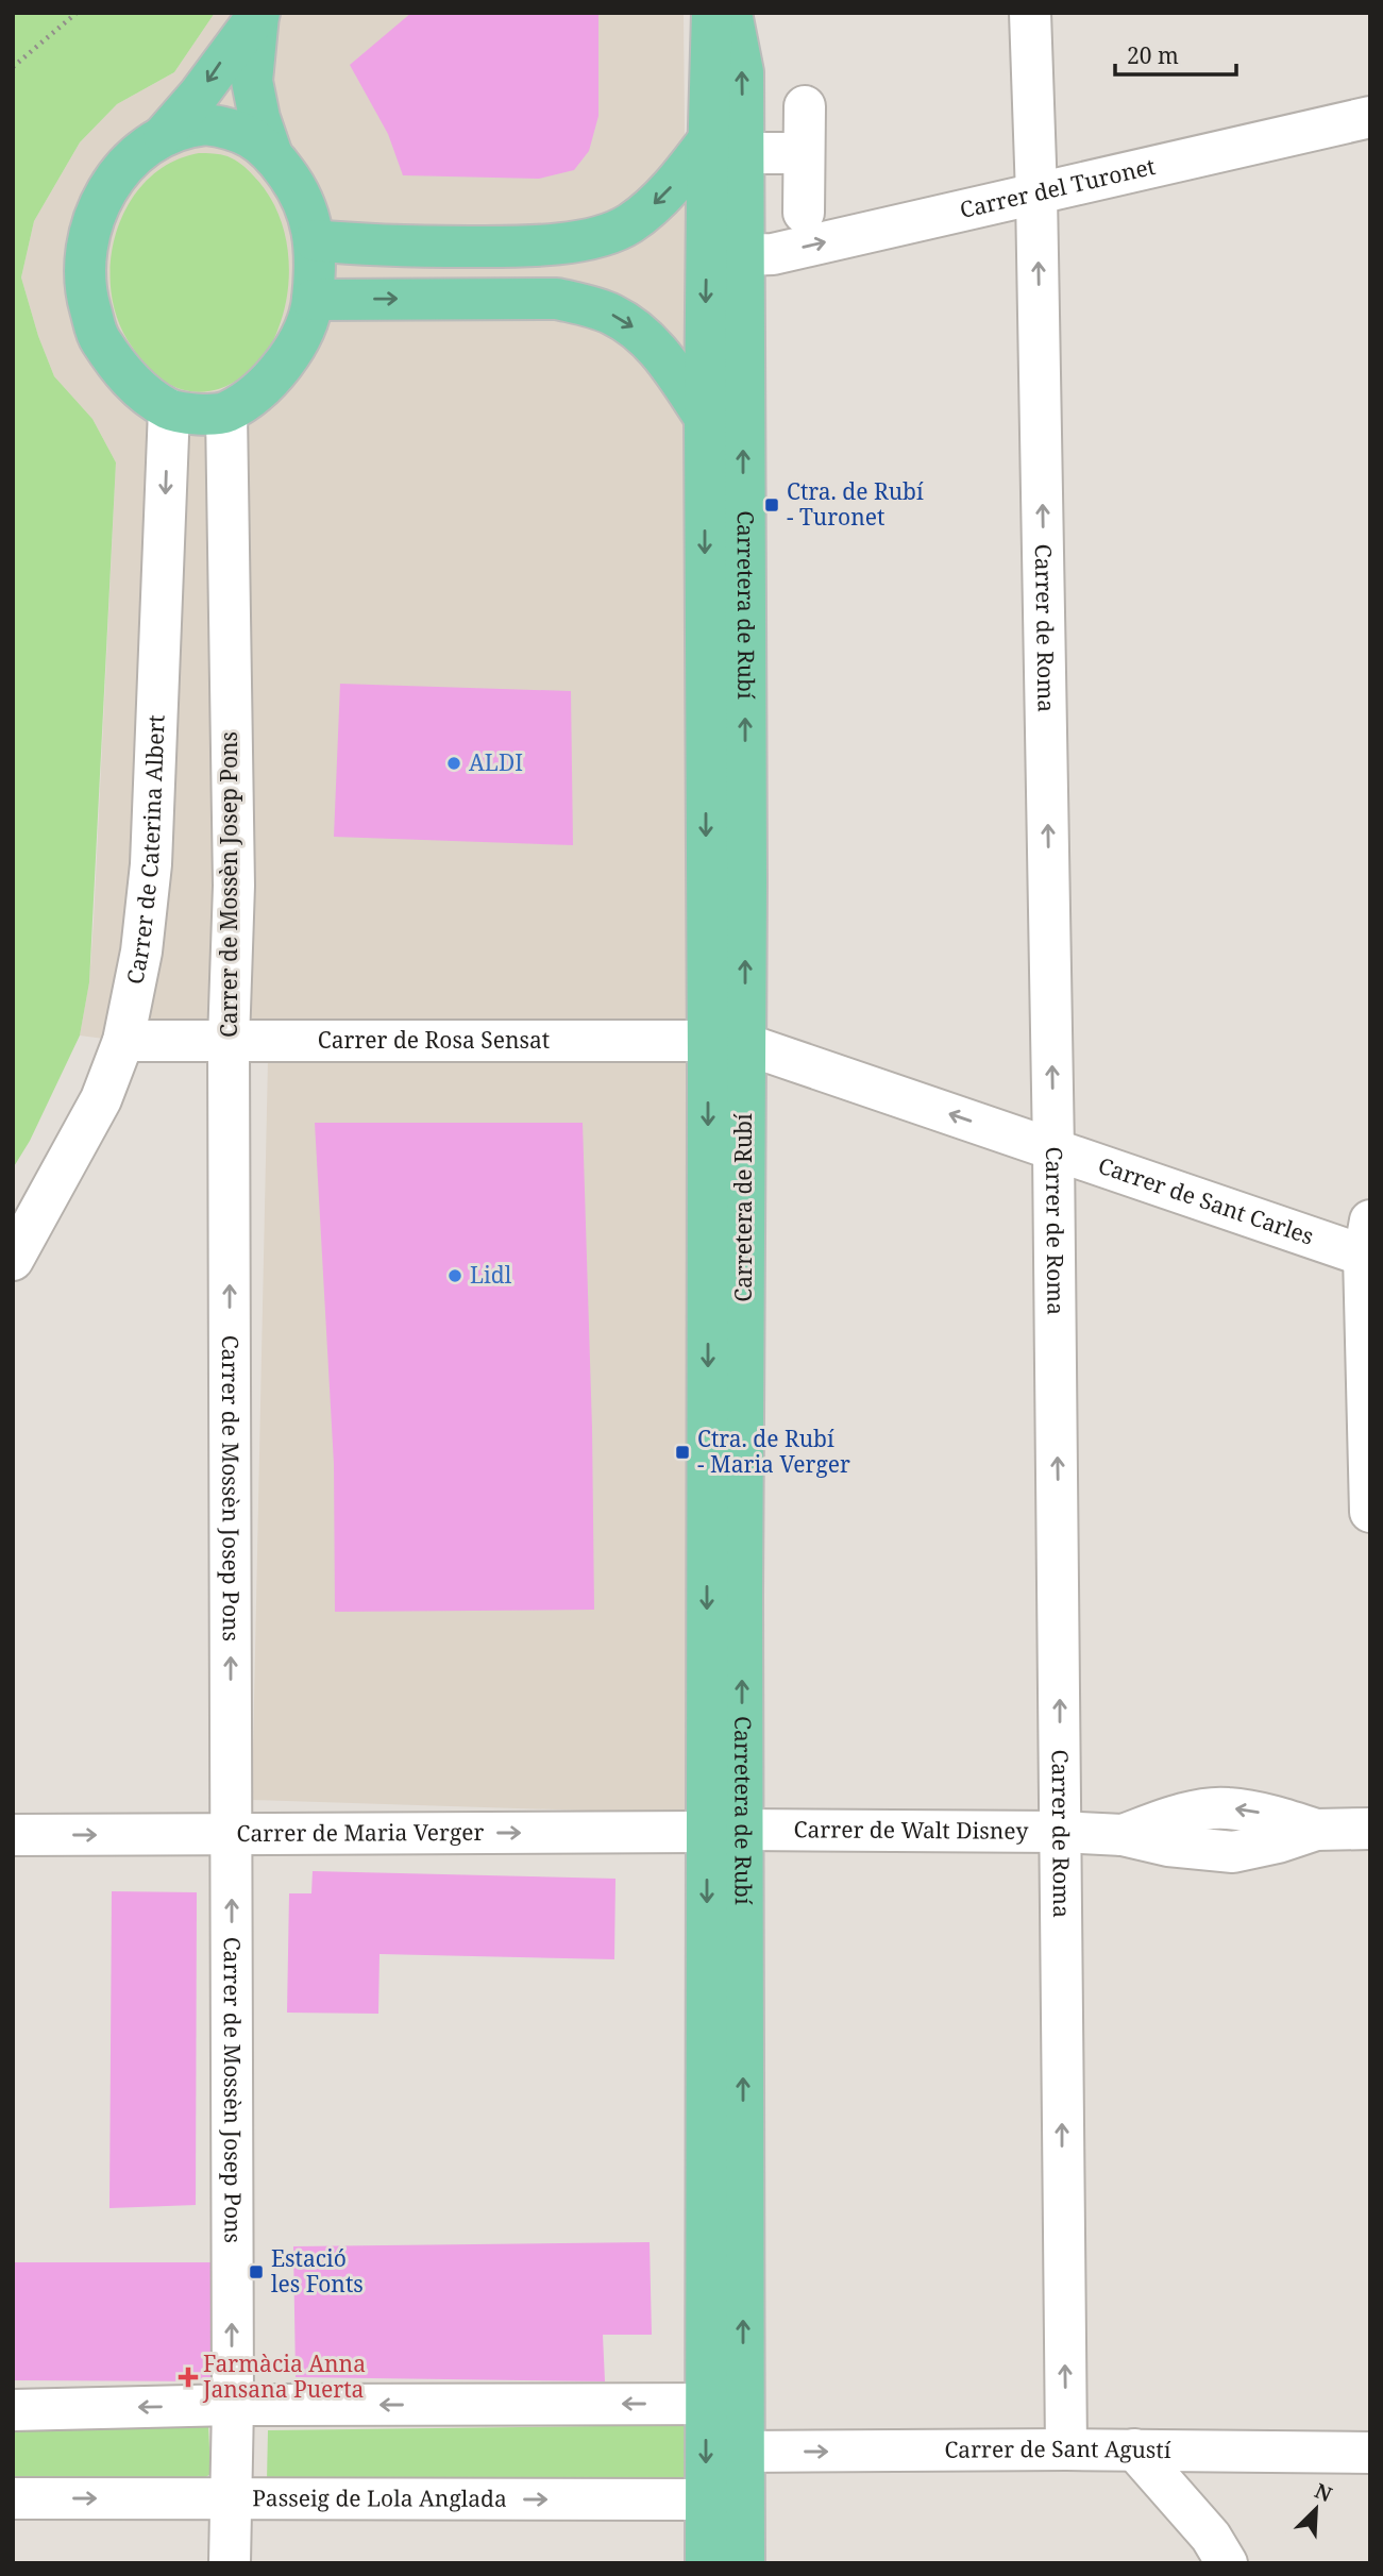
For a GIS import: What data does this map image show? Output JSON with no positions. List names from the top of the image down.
{
  "streets": {
    "main road": ["Carretera de Rubí"],
    "street": [
      "Carrer del Turonet",
      "Carrer de Roma",
      "Carrer de Caterina Albert",
      "Carrer de Mossèn Josep Pons",
      "Carrer de Rosa Sensat",
      "Carrer de Sant Carles",
      "Carrer de Walt Disney",
      "Carrer de Maria Verger",
      "Carrer de Sant Agustí",
      "Passeig de Lola Anglada"
    ]
  },
  "crossings": [
    ["Carrer del Turonet", "Carretera de Rubí"],
    ["Carrer del Turonet", "Carrer de Roma"],
    ["Carretera de Rubí", "Carrer de Rosa Sensat"],
    ["Carretera de Rubí", "Carrer de Sant Carles"],
    ["Carretera de Rubí", "Carrer de Walt Disney"],
    ["Carretera de Rubí", "Carrer de Maria Verger"],
    ["Carrer de Roma", "Carrer de Sant Carles"],
    ["Carrer de Roma", "Carrer de Walt Disney"],
    ["Carrer de Roma", "Carrer de Sant Agustí"],
    ["Carrer de Caterina Albert", "Carrer de Mossèn Josep Pons"],
    ["Carrer de Caterina Albert", "Carrer de Rosa Sensat"],
    ["Carrer de Mossèn Josep Pons", "Carrer de Rosa Sensat"],
    ["Carrer de Mossèn Josep Pons", "Carrer de Maria Verger"],
    ["Carrer de Mossèn Josep Pons", "Passeig de Lola Anglada"],
    ["Carrer de Rosa Sensat", "Carrer de Sant Carles"],
    ["Carrer de Walt Disney", "Carrer de Maria Verger"]
  ],
  "one_way": [
    "Carrer del Turonet",
    "Carrer de Roma",
    "Carrer de Caterina Albert",
    "Carrer de Mossèn Josep Pons",
    "Carrer de Sant Carles",
    "Carrer de Maria Verger",
    "Carrer de Sant Agustí"
  ],
  "places": {
    "transit": ["Ctra. de Rubí - Turonet", "Ctra. de Rubí - Maria Verger", "Estació les Fonts"],
    "other": ["ALDI", "Lidl"],
    "health": ["Farmàcia Anna Jansana Puerta"]
  },
  "scale_bar": "20 m",
  "north": "top right"
}
